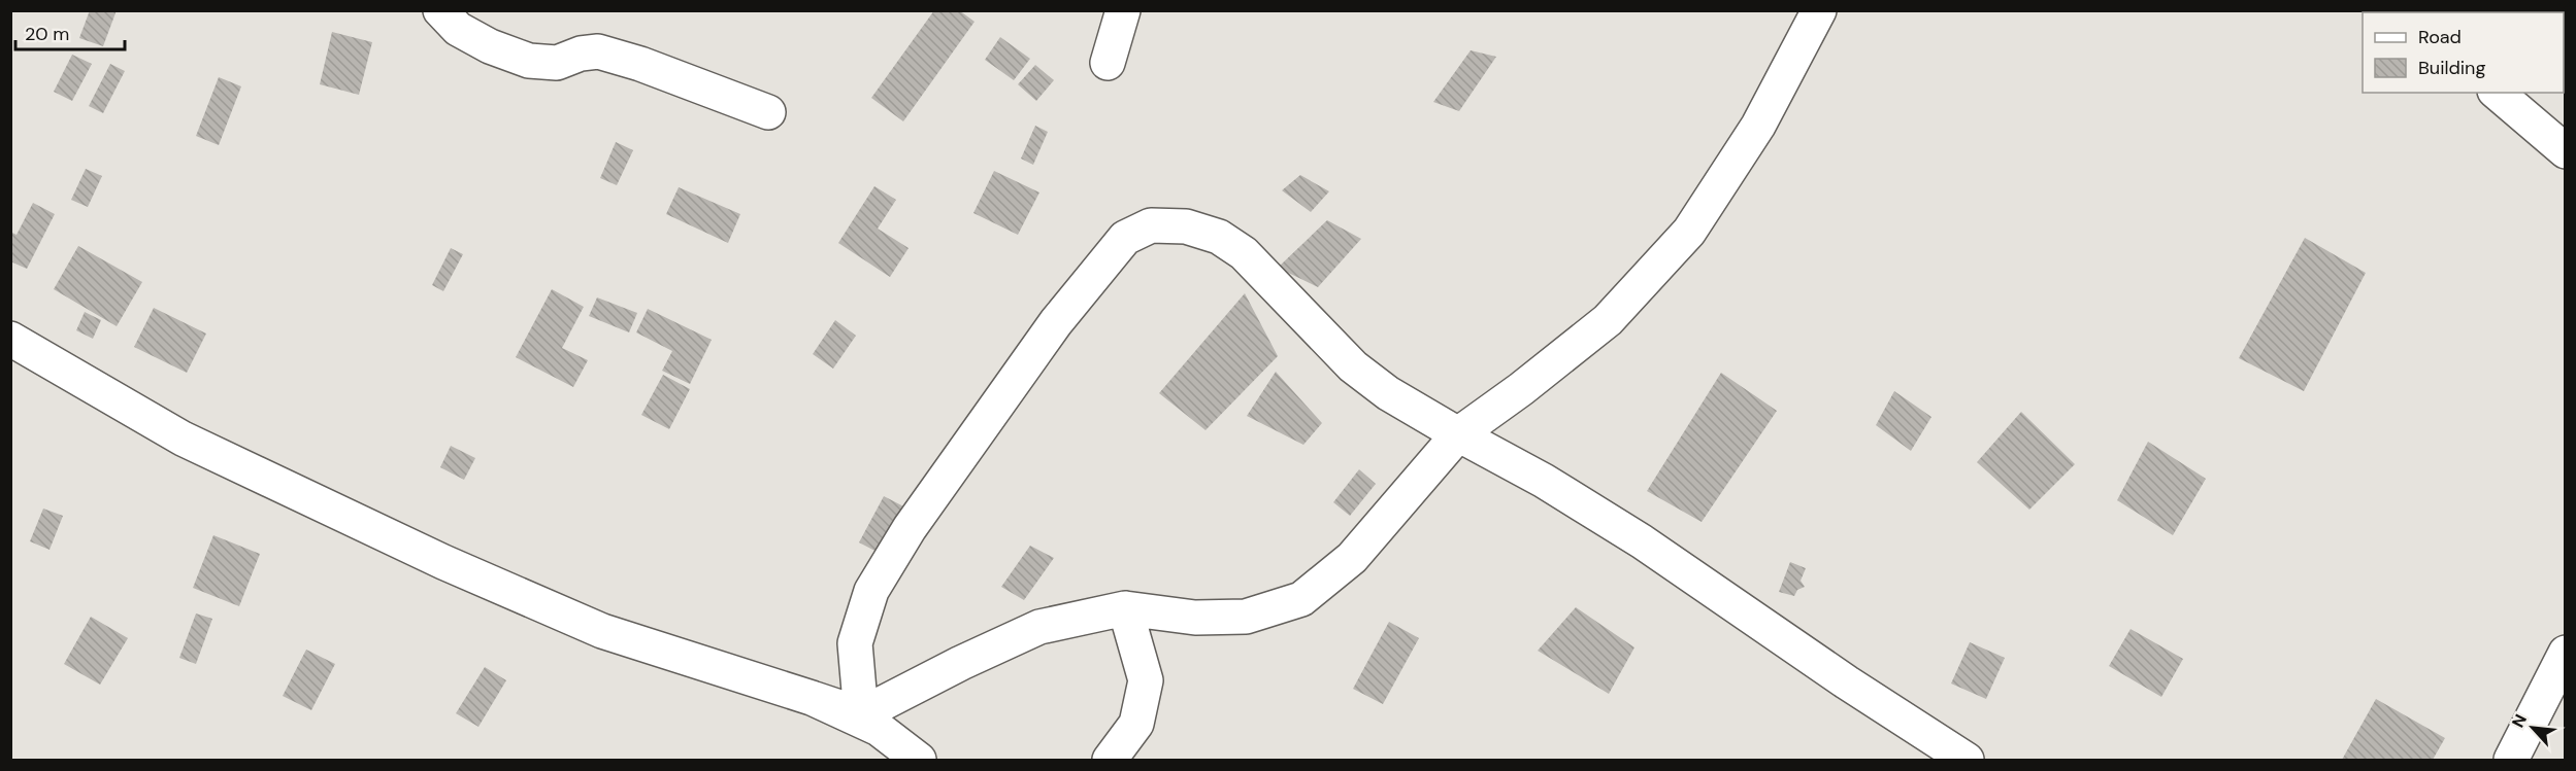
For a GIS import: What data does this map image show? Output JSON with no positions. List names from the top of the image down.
{
  "legend": ["Road", "Building"],
  "scale_bar": "20 m",
  "north": "top left"
}
